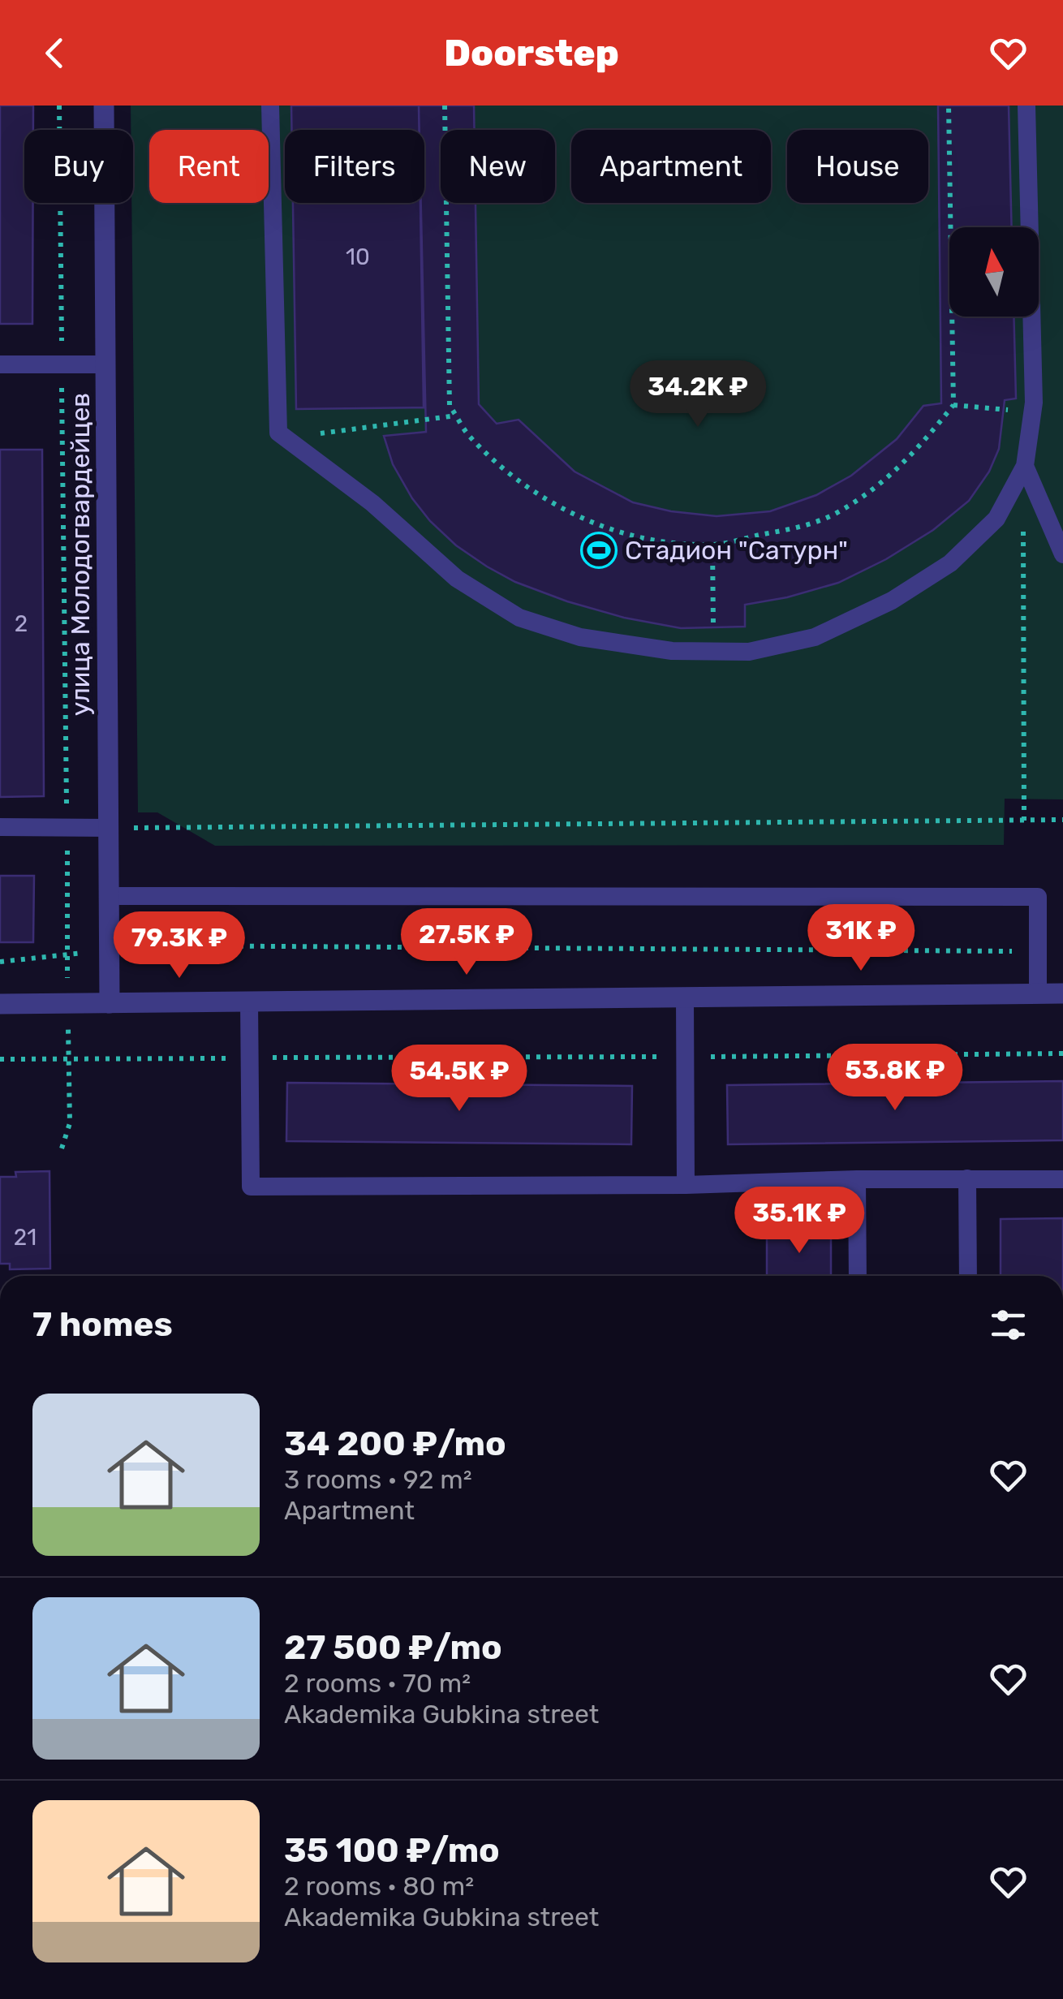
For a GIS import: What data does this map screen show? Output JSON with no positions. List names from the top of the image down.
{
  "streets": {
    "street": ["улица Молодогвардейцев"]
  },
  "places": {
    "sports": ["Стадион \"Сатурн\""]
  },
  "house_numbers": ["10", "2", "21"],
  "north": "top",
  "page": {
    "header": "Doorstep",
    "chip": [
      "Buy",
      "Rent",
      "Filters",
      "New",
      "Apartment",
      "House"
    ],
    "price": [
      "34.2K ₽",
      "31K ₽",
      "27.5K ₽",
      "79.3K ₽",
      "53.8K ₽",
      "54.5K ₽",
      "35.1K ₽"
    ],
    "heading": "7 homes",
    "list": [
      {
        "name": "34 200 ₽/mo",
        "note": "3 rooms · 92 m² · Apartment"
      },
      {
        "name": "27 500 ₽/mo",
        "note": "2 rooms · 70 m² · Akademika Gubkina street"
      },
      {
        "name": "35 100 ₽/mo",
        "note": "2 rooms · 80 m² · Akademika Gubkina street"
      }
    ]
  }
}
